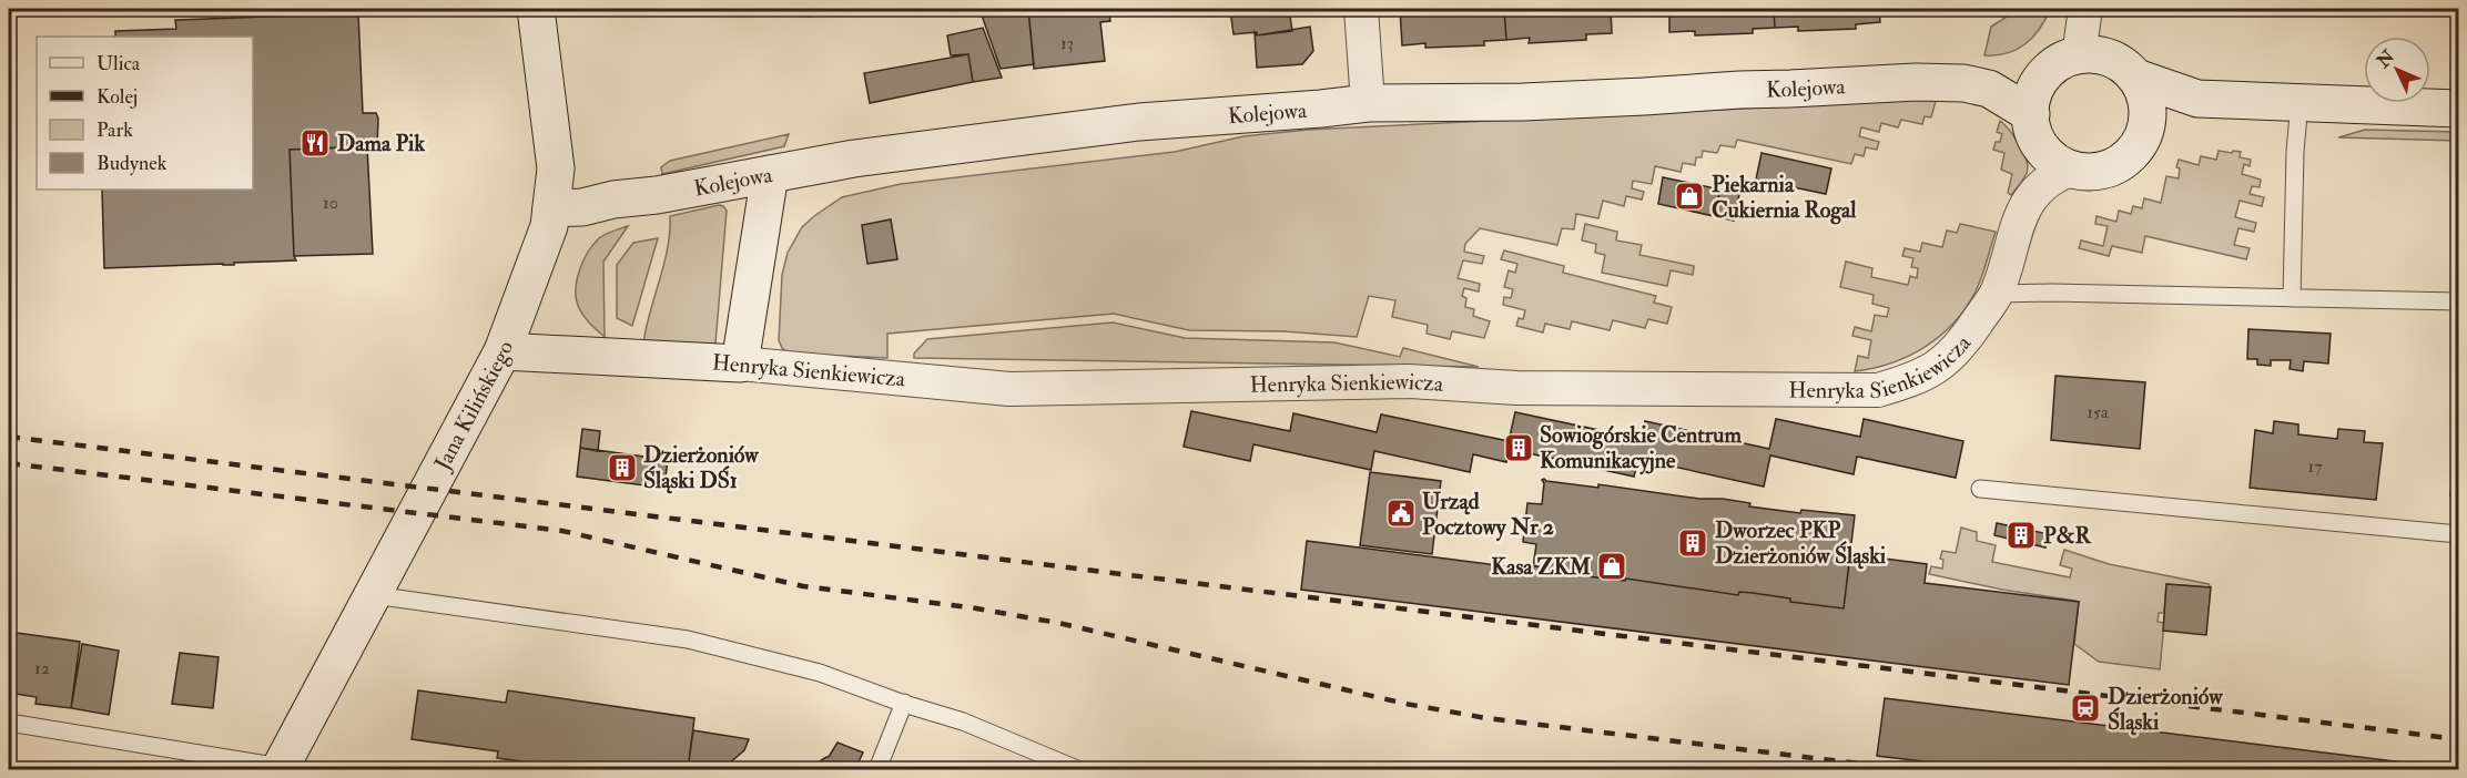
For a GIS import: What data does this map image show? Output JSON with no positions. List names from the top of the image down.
{
  "streets": {
    "street": ["Kolejowa", "Henryka Sienkiewicza", "Jana Kilińskiego"]
  },
  "crossings": [
    ["Kolejowa", "Henryka Sienkiewicza"],
    ["Kolejowa", "Jana Kilińskiego"],
    ["Henryka Sienkiewicza", "Jana Kilińskiego"]
  ],
  "places": {
    "restaurant": ["Dama Pik"],
    "shop": ["Piekarnia Cukiernia Rogal", "Kasa ZKM"],
    "building": [
      "Sowiogórskie Centrum Komunikacyjne",
      "Dzierżoniów Śląski DŚ1",
      "P&R",
      "Dworzec PKP Dzierżoniów Śląski"
    ],
    "public building": ["Urząd Pocztowy Nr 2"],
    "station": ["Dzierżoniów Śląski"]
  },
  "house_numbers": [
    "13",
    "10",
    "15a",
    "17",
    "12"
  ],
  "legend": [
    "Ulica",
    "Kolej",
    "Park",
    "Budynek"
  ],
  "north": "top left"
}
